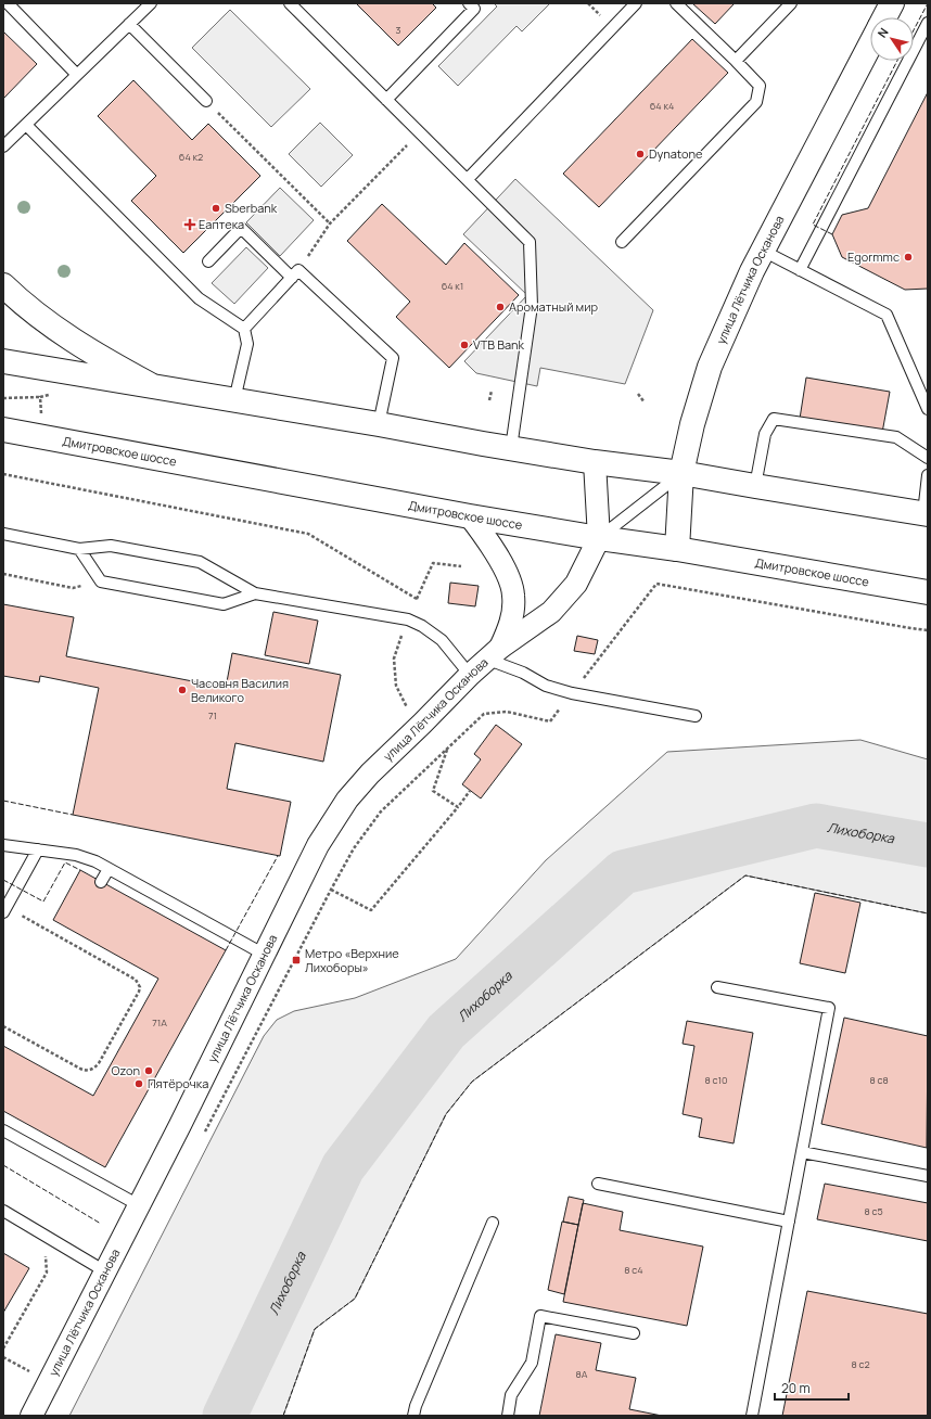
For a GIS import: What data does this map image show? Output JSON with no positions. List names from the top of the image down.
{
  "streets": {
    "main road": ["улица Лётчика Осканова", "Дмитровское шоссе"]
  },
  "crossings": [
    ["улица Лётчика Осканова", "Дмитровское шоссе"]
  ],
  "water": ["Лихоборка"],
  "places": {
    "other": [
      "Dynatone",
      "Sberbank",
      "Egormmc",
      "Ароматный мир",
      "VTB Bank",
      "Часовня Василия Великого",
      "Ozon",
      "Пятёрочка"
    ],
    "health": ["Еаптека"],
    "transit": ["Метро «Верхние Лихоборы»"]
  },
  "house_numbers": [
    "3",
    "64 к4",
    "64 к2",
    "64 к1",
    "71",
    "71А",
    "8 с10",
    "8 с8",
    "8 с5",
    "8 с4",
    "8 с2",
    "8А"
  ],
  "scale_bar": "20 m",
  "north": "top left"
}
